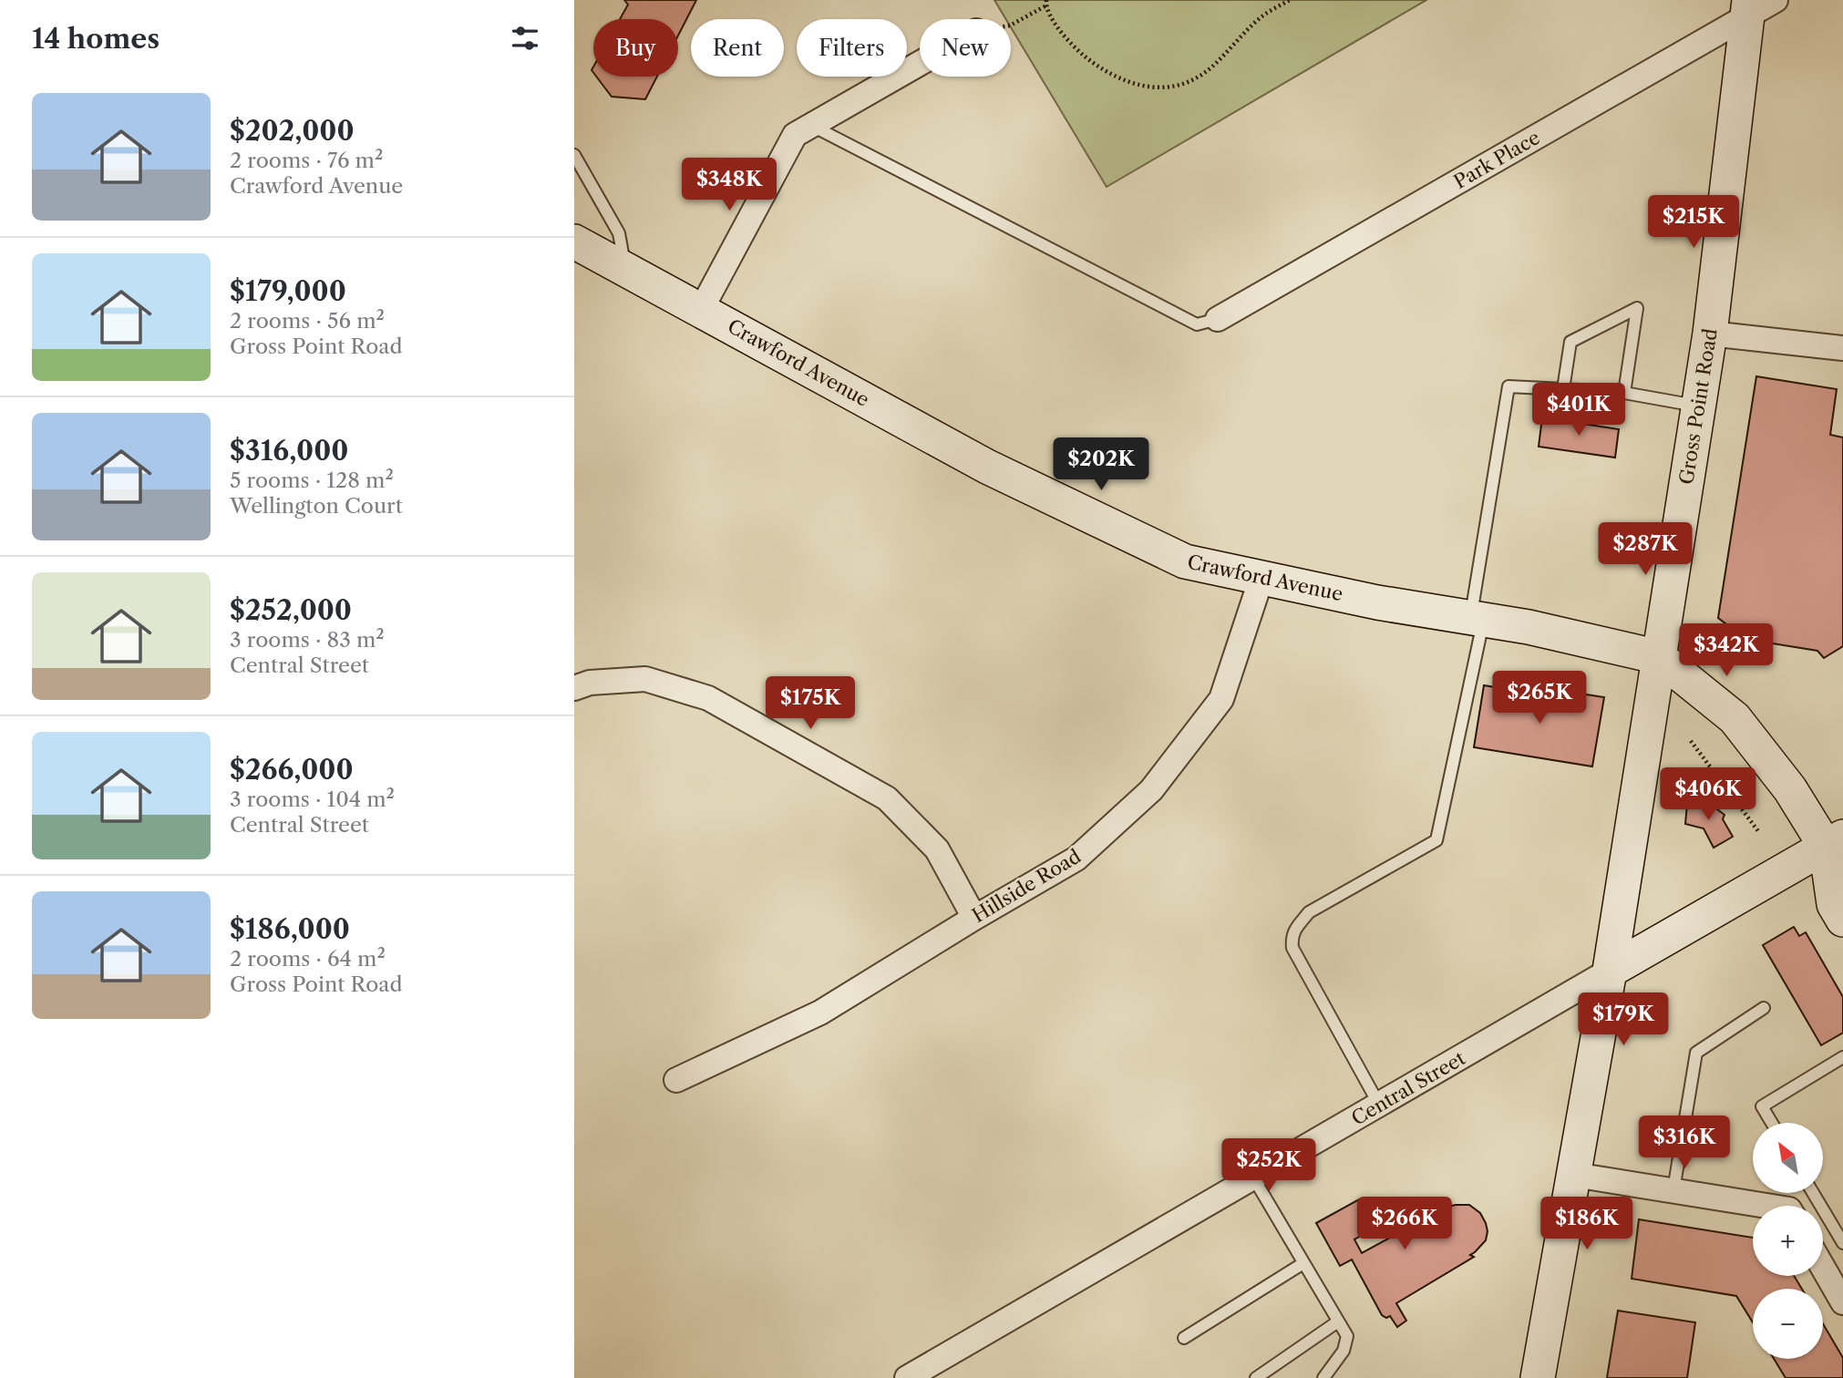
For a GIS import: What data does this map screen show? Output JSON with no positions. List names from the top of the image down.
{
  "streets": {
    "main road": ["Crawford Avenue", "Gross Point Road", "Central Street"],
    "street": ["Park Place", "Hillside Road"]
  },
  "crossings": [
    ["Park Place", "Gross Point Road"],
    ["Crawford Avenue", "Gross Point Road"],
    ["Crawford Avenue", "Hillside Road"],
    ["Crawford Avenue", "Central Street"],
    ["Gross Point Road", "Central Street"]
  ],
  "north": "top left",
  "page": {
    "heading": "14 homes",
    "chip": [
      "Buy",
      "Rent",
      "Filters",
      "New"
    ],
    "list": [
      {
        "name": "$202,000",
        "note": "2 rooms · 76 m² · Crawford Avenue"
      },
      {
        "name": "$179,000",
        "note": "2 rooms · 56 m² · Gross Point Road"
      },
      {
        "name": "$316,000",
        "note": "5 rooms · 128 m² · Wellington Court"
      },
      {
        "name": "$252,000",
        "note": "3 rooms · 83 m² · Central Street"
      },
      {
        "name": "$266,000",
        "note": "3 rooms · 104 m² · Central Street"
      },
      {
        "name": "$186,000",
        "note": "2 rooms · 64 m² · Gross Point Road"
      }
    ],
    "price": [
      "$348K",
      "$215K",
      "$401K",
      "$202K",
      "$287K",
      "$342K",
      "$265K",
      "$175K",
      "$406K",
      "$179K",
      "$316K",
      "$252K",
      "$266K",
      "$186K"
    ],
    "map_buttons": ["+", "−"]
  }
}
